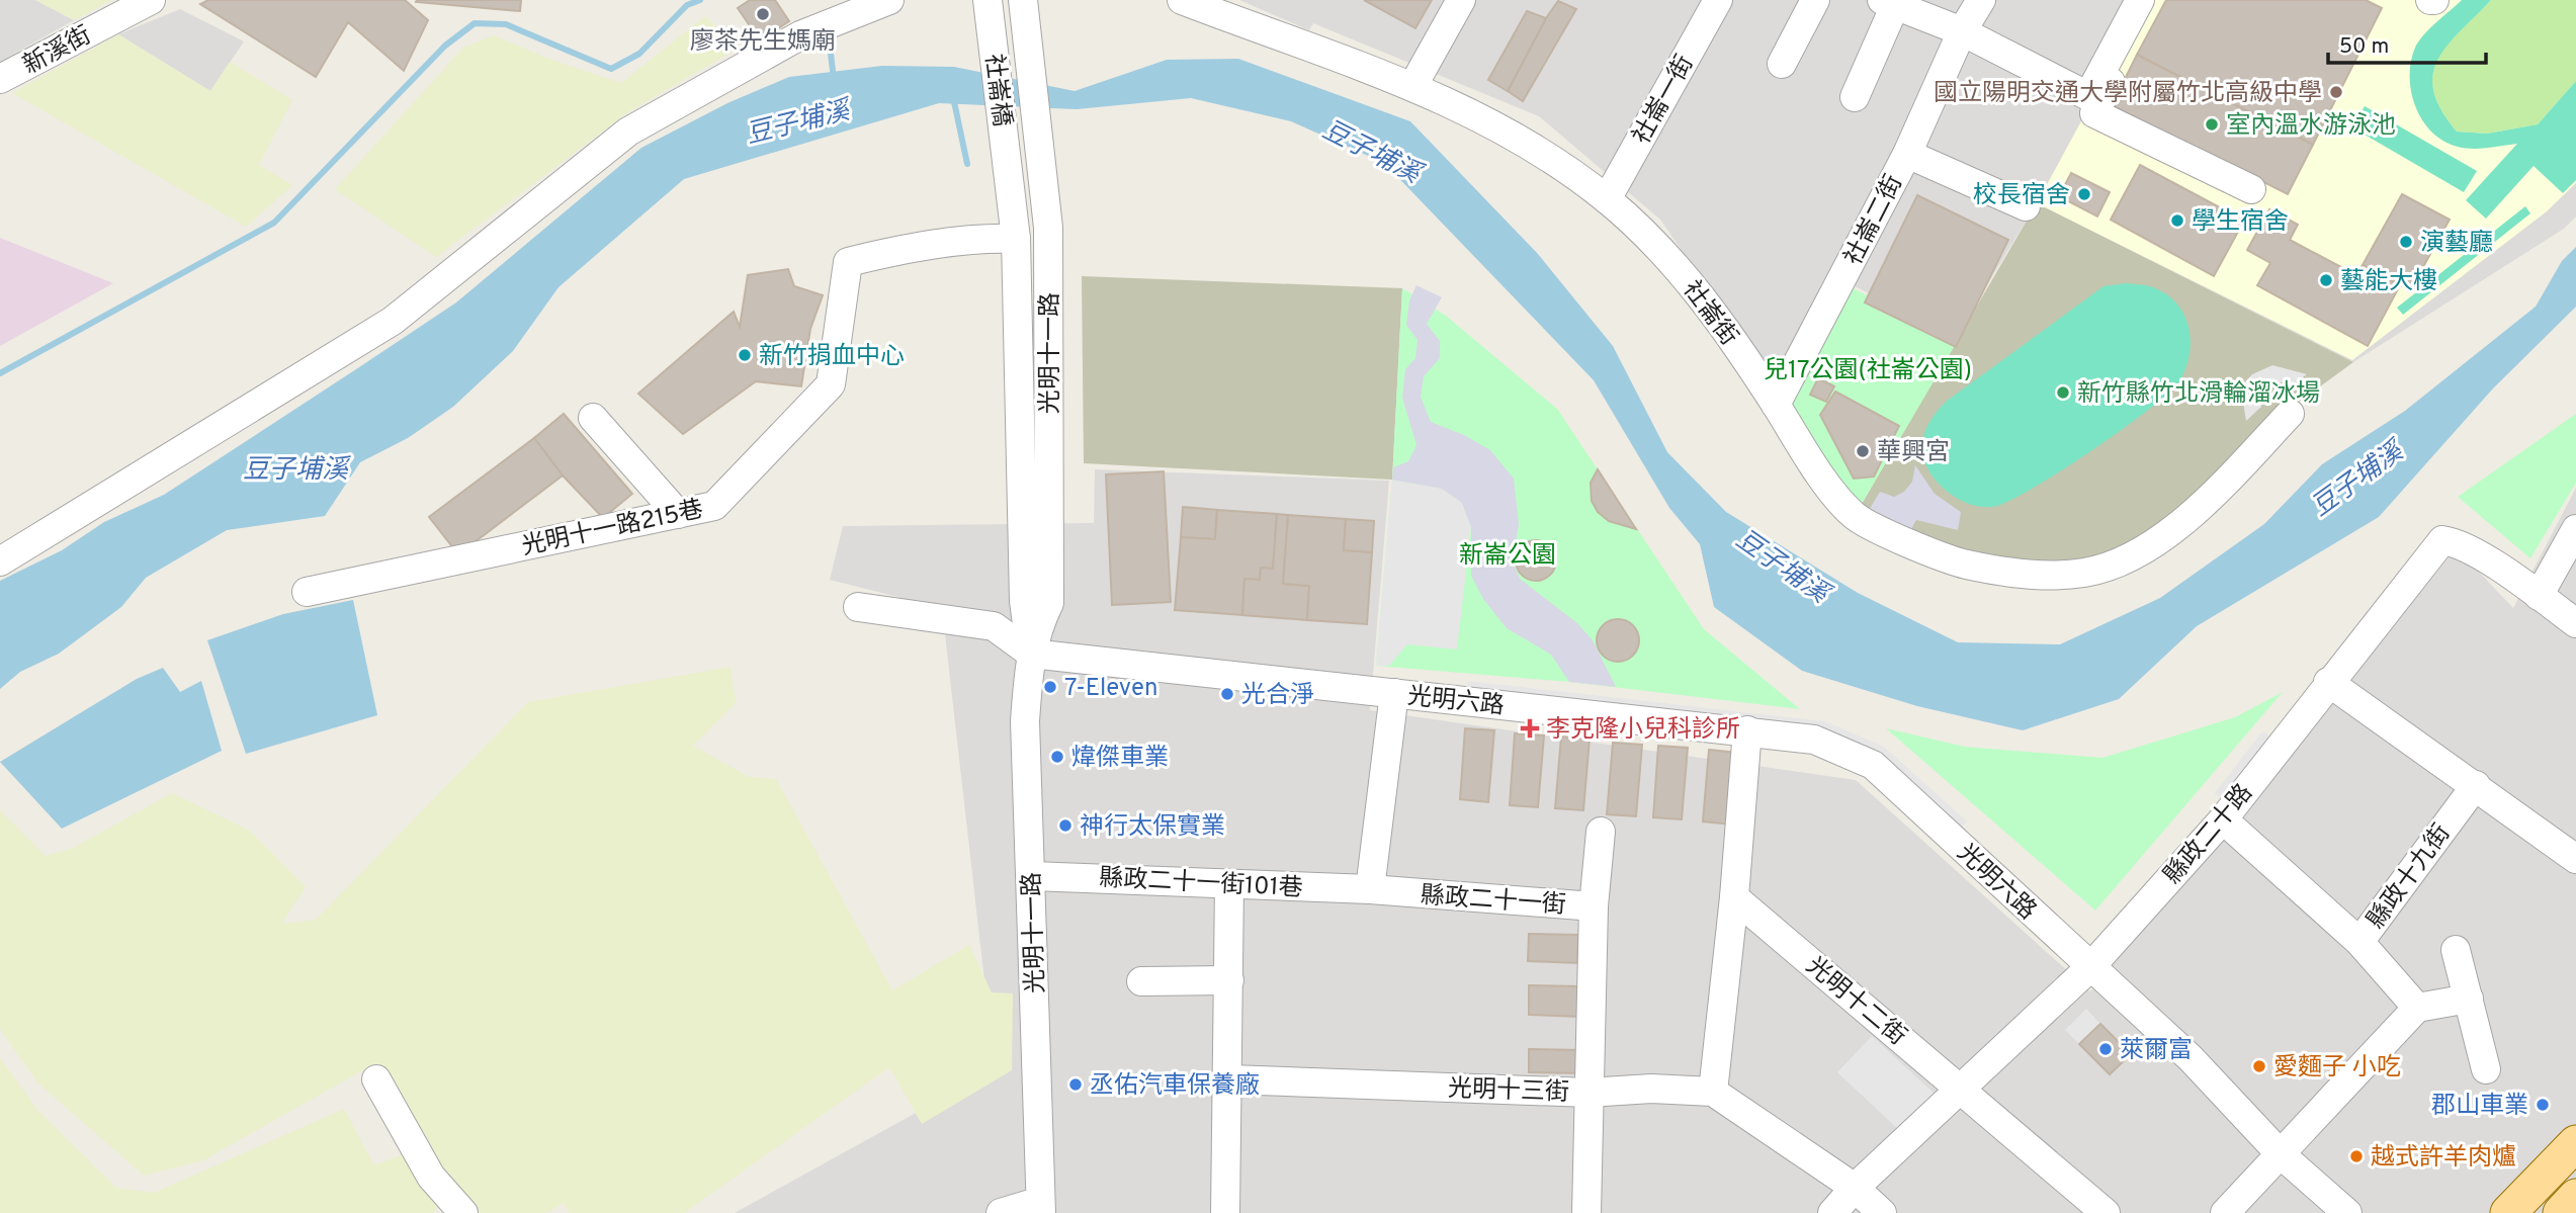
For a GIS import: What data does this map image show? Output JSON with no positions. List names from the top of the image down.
{
  "streets": {
    "street": [
      "新溪街",
      "社崙橋",
      "社崙一街",
      "社崙二街",
      "社崙街",
      "光明十一路",
      "光明十一路215巷",
      "光明六路",
      "縣政二十路",
      "縣政十九街",
      "縣政二十一街101巷",
      "縣政二十一街",
      "光明十二街",
      "光明十三街"
    ]
  },
  "crossings": [
    ["社崙橋", "光明十一路"],
    ["社崙一街", "社崙街"],
    ["社崙二街", "社崙街"],
    ["光明十一路", "光明十一路215巷"],
    ["光明十一路", "光明六路"],
    ["光明十一路", "縣政二十一街101巷"],
    ["光明六路", "縣政二十路"],
    ["縣政二十路", "光明十二街"],
    ["縣政二十一街101巷", "縣政二十一街"],
    ["縣政二十一街", "光明十三街"]
  ],
  "water": ["豆子埔溪"],
  "parks": ["兒17公園(社崙公園)", "新崙公園"],
  "places": {
    "other": [
      "廖茶先生媽廟",
      "國立陽明交通大學附屬竹北高級中學",
      "室內溫水游泳池",
      "校長宿舍",
      "學生宿舍",
      "演藝廳",
      "藝能大樓",
      "新竹捐血中心",
      "新竹縣竹北滑輪溜冰場",
      "華興宮",
      "7-Eleven",
      "光合淨",
      "煒傑車業",
      "神行太保實業",
      "萊爾富",
      "愛麵子 小吃",
      "丞佑汽車保養廠",
      "郡山車業",
      "越式許羊肉爐"
    ],
    "health": ["李克隆小兒科診所"]
  },
  "scale_bar": "50 m"
}
